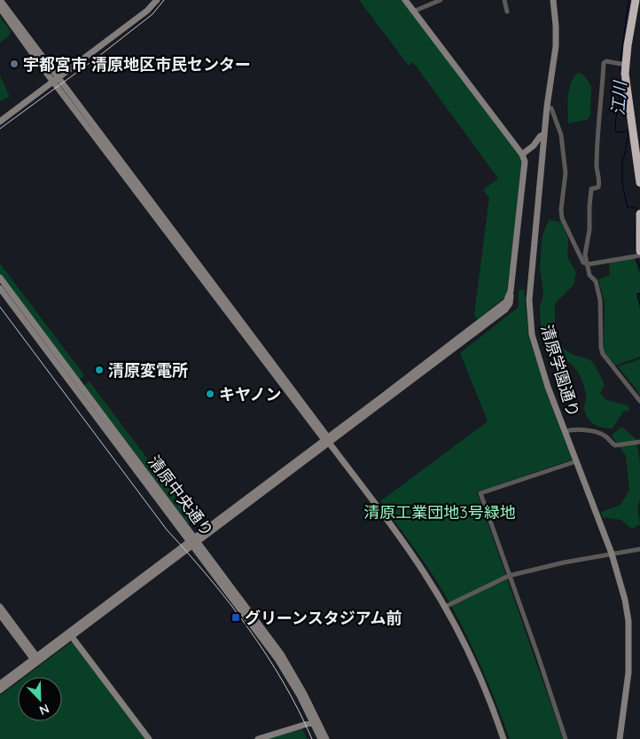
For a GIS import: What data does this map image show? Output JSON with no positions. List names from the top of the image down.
{
  "streets": {
    "street": ["清原学園通り", "清原中央通り"]
  },
  "water": ["江川"],
  "parks": ["清原工業団地3号緑地"],
  "places": {
    "other": ["宇都宮市 清原地区市民センター", "清原変電所", "キヤノン"],
    "transit": ["グリーンスタジアム前"]
  },
  "north": "bottom right"
}
